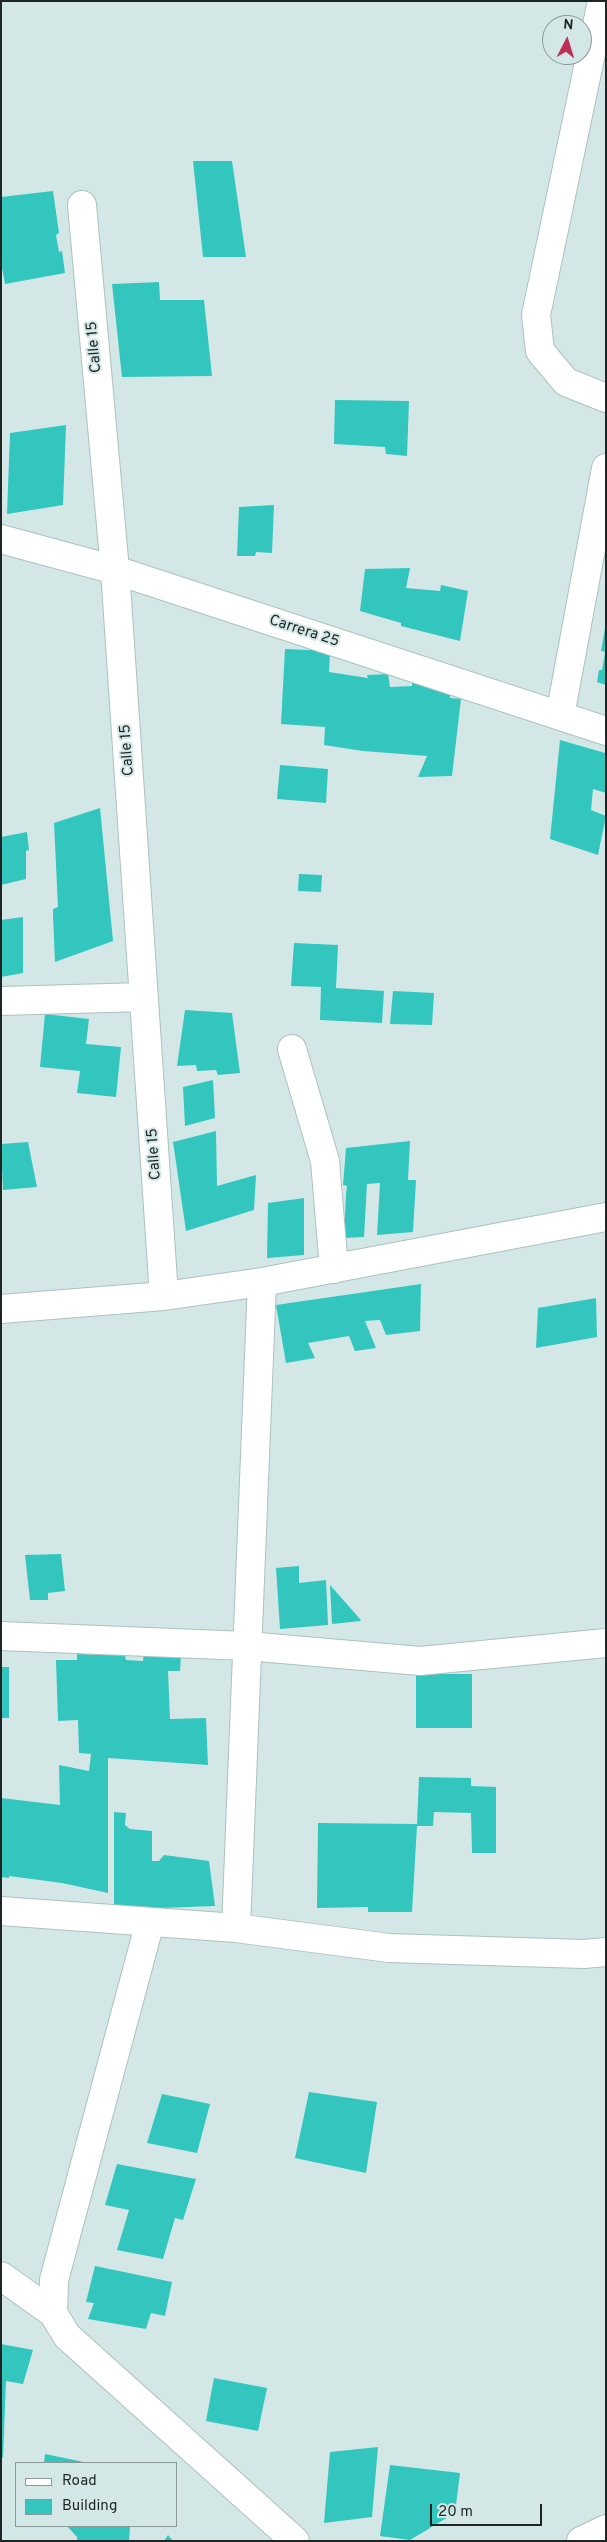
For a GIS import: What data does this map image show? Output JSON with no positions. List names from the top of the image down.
{
  "streets": {
    "main road": ["Calle 15", "Carrera 25"]
  },
  "crossings": [
    ["Calle 15", "Carrera 25"]
  ],
  "legend": ["Road", "Building"],
  "scale_bar": "20 m",
  "north": "top"
}
